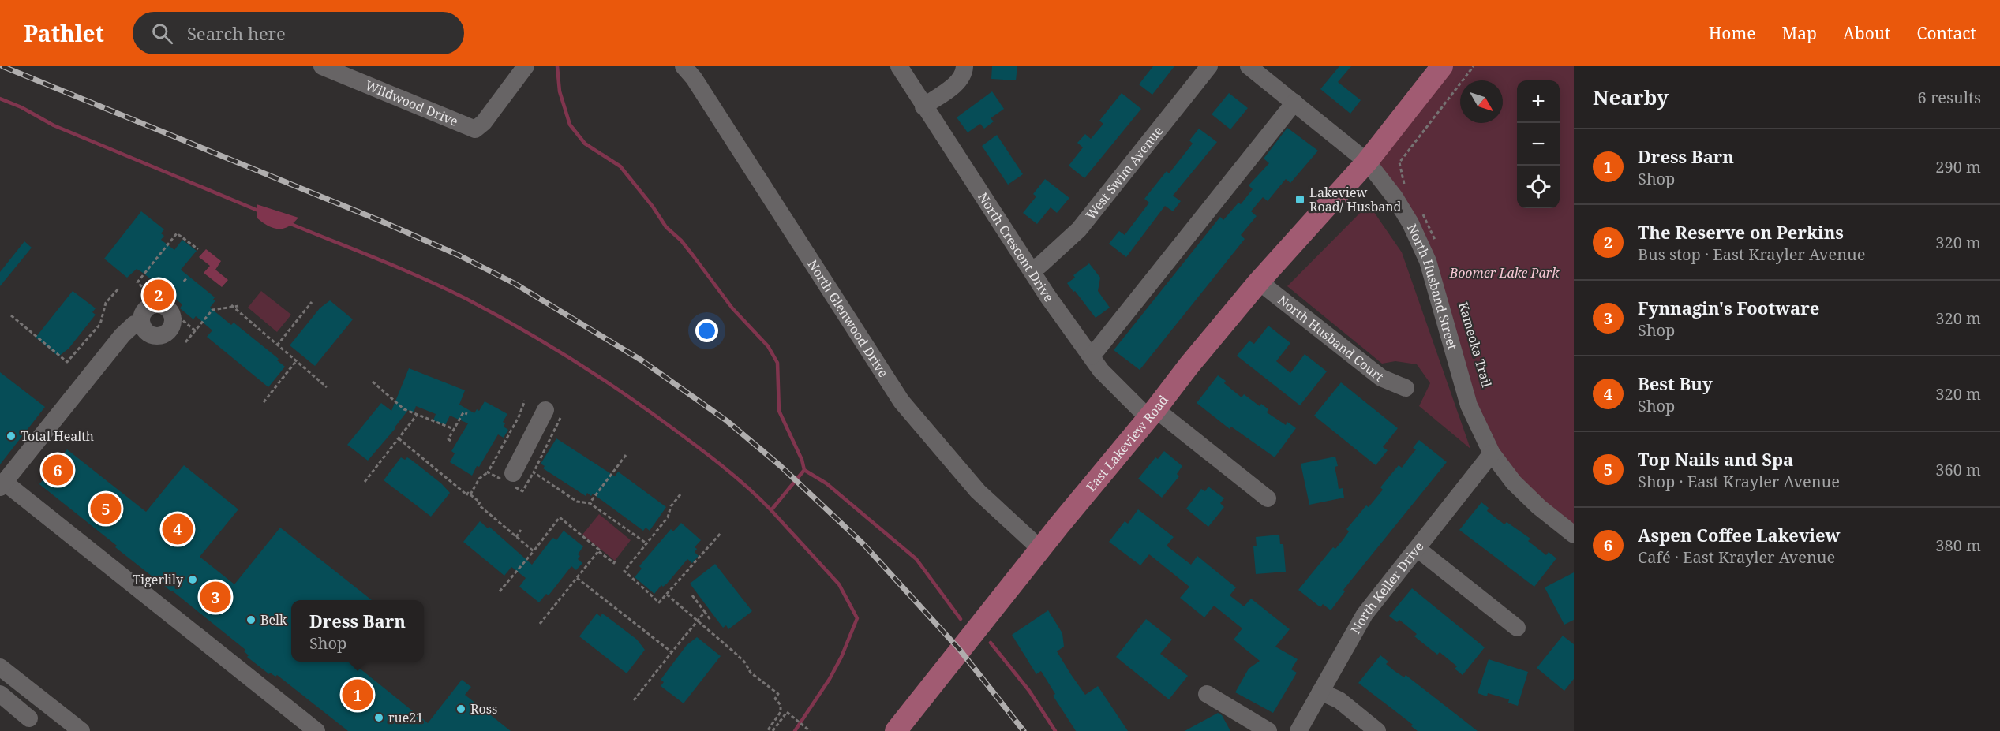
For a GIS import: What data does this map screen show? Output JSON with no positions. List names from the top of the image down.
{
  "streets": {
    "main road": ["East Lakeview Road"],
    "street": [
      "Wildwood Drive",
      "West Swim Avenue",
      "North Crescent Drive",
      "North Husband Street",
      "North Glenwood Drive",
      "North Husband Court",
      "North Keller Drive"
    ]
  },
  "crossings": [
    ["West Swim Avenue", "North Crescent Drive"],
    ["North Crescent Drive", "East Lakeview Road"],
    ["North Husband Street", "East Lakeview Road"],
    ["North Husband Street", "North Keller Drive"],
    ["North Glenwood Drive", "East Lakeview Road"],
    ["North Husband Court", "East Lakeview Road"]
  ],
  "parks": ["Boomer Lake Park"],
  "places": {
    "transit": ["Lakeview Road/ Husband"],
    "other": [
      "Total Health",
      "Tigerlily",
      "Belk",
      "Ross",
      "rue21"
    ]
  },
  "north": "bottom right",
  "page": {
    "header": "Pathlet",
    "search": "Search here",
    "nav": [
      "Home",
      "Map",
      "About",
      "Contact"
    ],
    "heading": ["Nearby", "6 results"],
    "map_buttons": ["+", "−"],
    "list": [
      {
        "mark": "1",
        "name": "Dress Barn",
        "note": "Shop",
        "value": "290 m"
      },
      {
        "mark": "2",
        "name": "The Reserve on Perkins",
        "note": "Bus stop · East Krayler Avenue",
        "value": "320 m"
      },
      {
        "mark": "3",
        "name": "Fynnagin's Footware",
        "note": "Shop",
        "value": "320 m"
      },
      {
        "mark": "4",
        "name": "Best Buy",
        "note": "Shop",
        "value": "320 m"
      },
      {
        "mark": "5",
        "name": "Top Nails and Spa",
        "note": "Shop · East Krayler Avenue",
        "value": "360 m"
      },
      {
        "mark": "6",
        "name": "Aspen Coffee Lakeview",
        "note": "Café · East Krayler Avenue",
        "value": "380 m"
      }
    ],
    "pins": [
      "2",
      "6",
      "5",
      "4",
      "3",
      "1"
    ],
    "popup": ["Dress Barn", "Shop"]
  }
}
